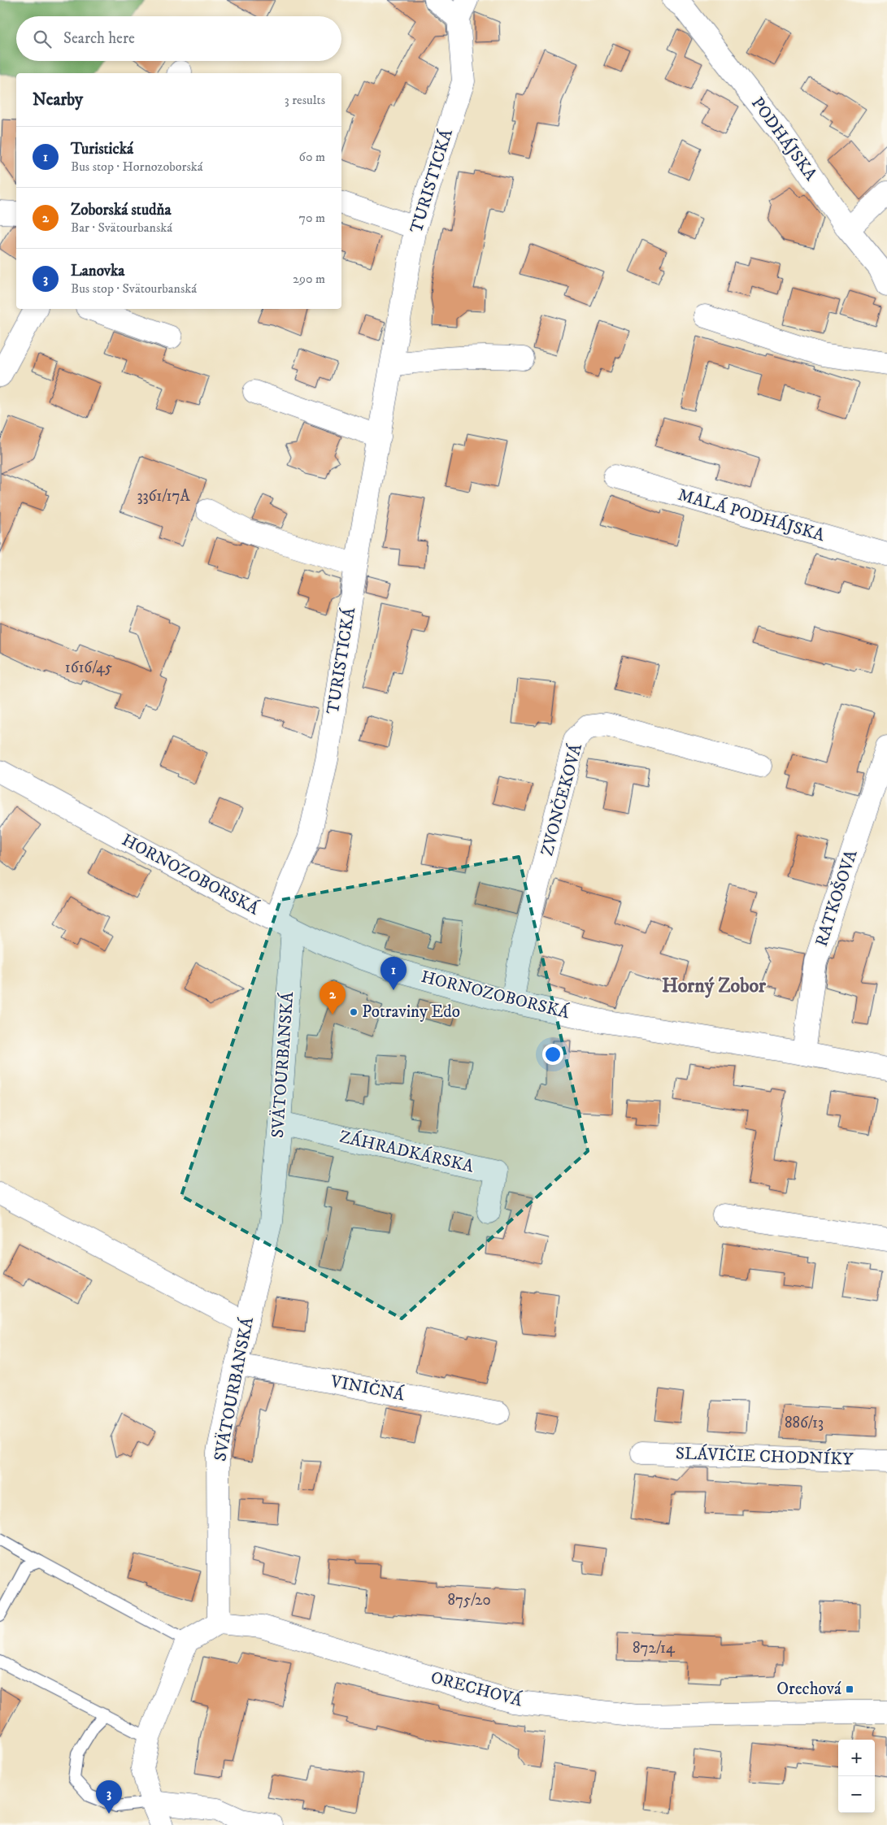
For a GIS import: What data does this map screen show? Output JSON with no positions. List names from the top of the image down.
{
  "streets": {
    "street": [
      "PODHÁJSKA",
      "TURISTICKÁ",
      "MALÁ PODHÁJSKA",
      "ZVONČEKOVÁ",
      "HORNOZOBORSKÁ",
      "RATKOŠOVA",
      "SVÄTOURBANSKÁ",
      "ZÁHRADKÁRSKA",
      "VINIČNÁ",
      "SLÁVIČIE CHODNÍKY",
      "ORECHOVÁ"
    ]
  },
  "crossings": [
    ["TURISTICKÁ", "HORNOZOBORSKÁ"],
    ["TURISTICKÁ", "SVÄTOURBANSKÁ"],
    ["ZVONČEKOVÁ", "HORNOZOBORSKÁ"],
    ["HORNOZOBORSKÁ", "RATKOŠOVA"],
    ["HORNOZOBORSKÁ", "SVÄTOURBANSKÁ"],
    ["SVÄTOURBANSKÁ", "ZÁHRADKÁRSKA"],
    ["SVÄTOURBANSKÁ", "VINIČNÁ"],
    ["SVÄTOURBANSKÁ", "ORECHOVÁ"]
  ],
  "districts": ["Horný Zobor"],
  "places": {
    "other": ["Potraviny Edo"],
    "transit": ["Orechová"]
  },
  "house_numbers": [
    "3361/17A",
    "1616/45",
    "886/13",
    "875/20",
    "872/14"
  ],
  "page": {
    "search": "Search here",
    "heading": ["Nearby", "3 results"],
    "list": [
      {
        "mark": "1",
        "name": "Turistická",
        "note": "Bus stop · Hornozoborská",
        "value": "60 m"
      },
      {
        "mark": "2",
        "name": "Zoborská studňa",
        "note": "Bar · Svätourbanská",
        "value": "70 m"
      },
      {
        "mark": "3",
        "name": "Lanovka",
        "note": "Bus stop · Svätourbanská",
        "value": "290 m"
      }
    ],
    "pins": ["1", "2", "3"],
    "map_buttons": ["+", "−"]
  }
}
